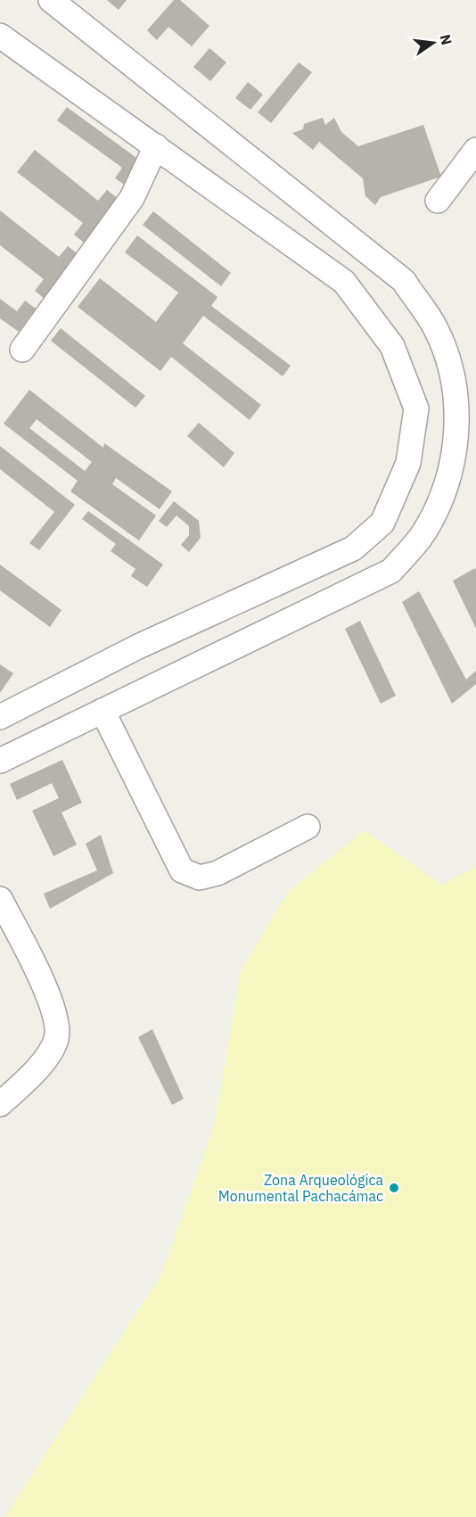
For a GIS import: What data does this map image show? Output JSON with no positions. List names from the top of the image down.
{
  "places": ["Zona Arqueológica Monumental Pachacámac"],
  "north": "right"
}
